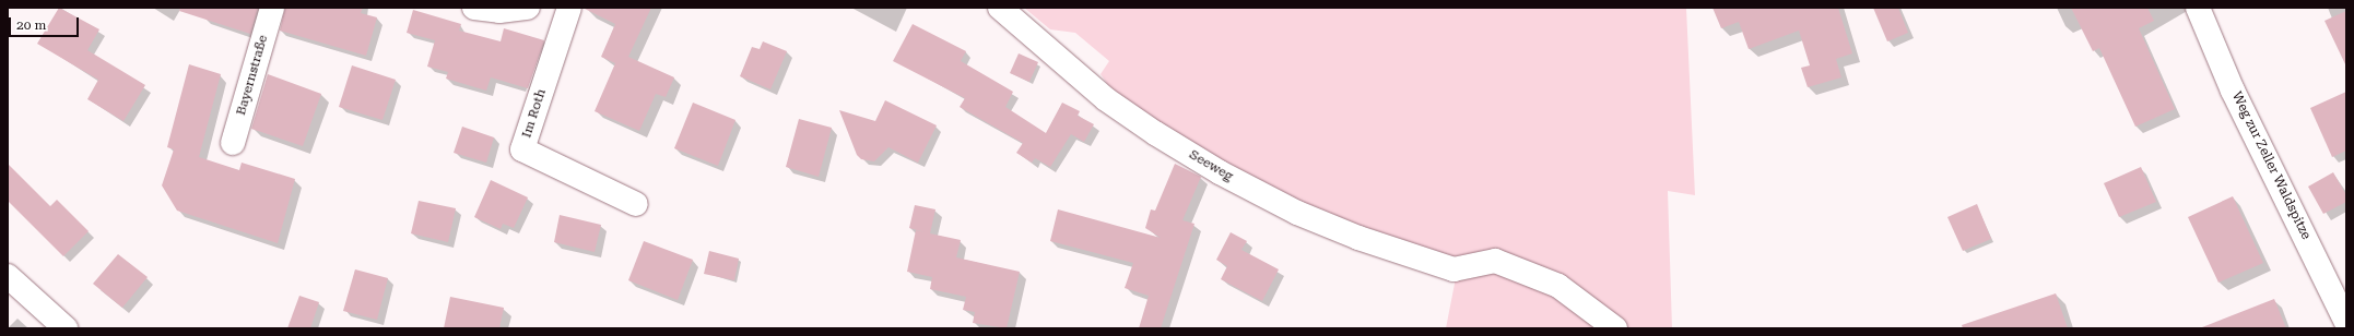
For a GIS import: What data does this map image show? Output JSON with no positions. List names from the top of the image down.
{
  "streets": {
    "street": [
      "Bayernstraße",
      "Im Roth",
      "Seeweg",
      "Weg zur Zeller Waldspitze"
    ]
  },
  "scale_bar": "20 m"
}
